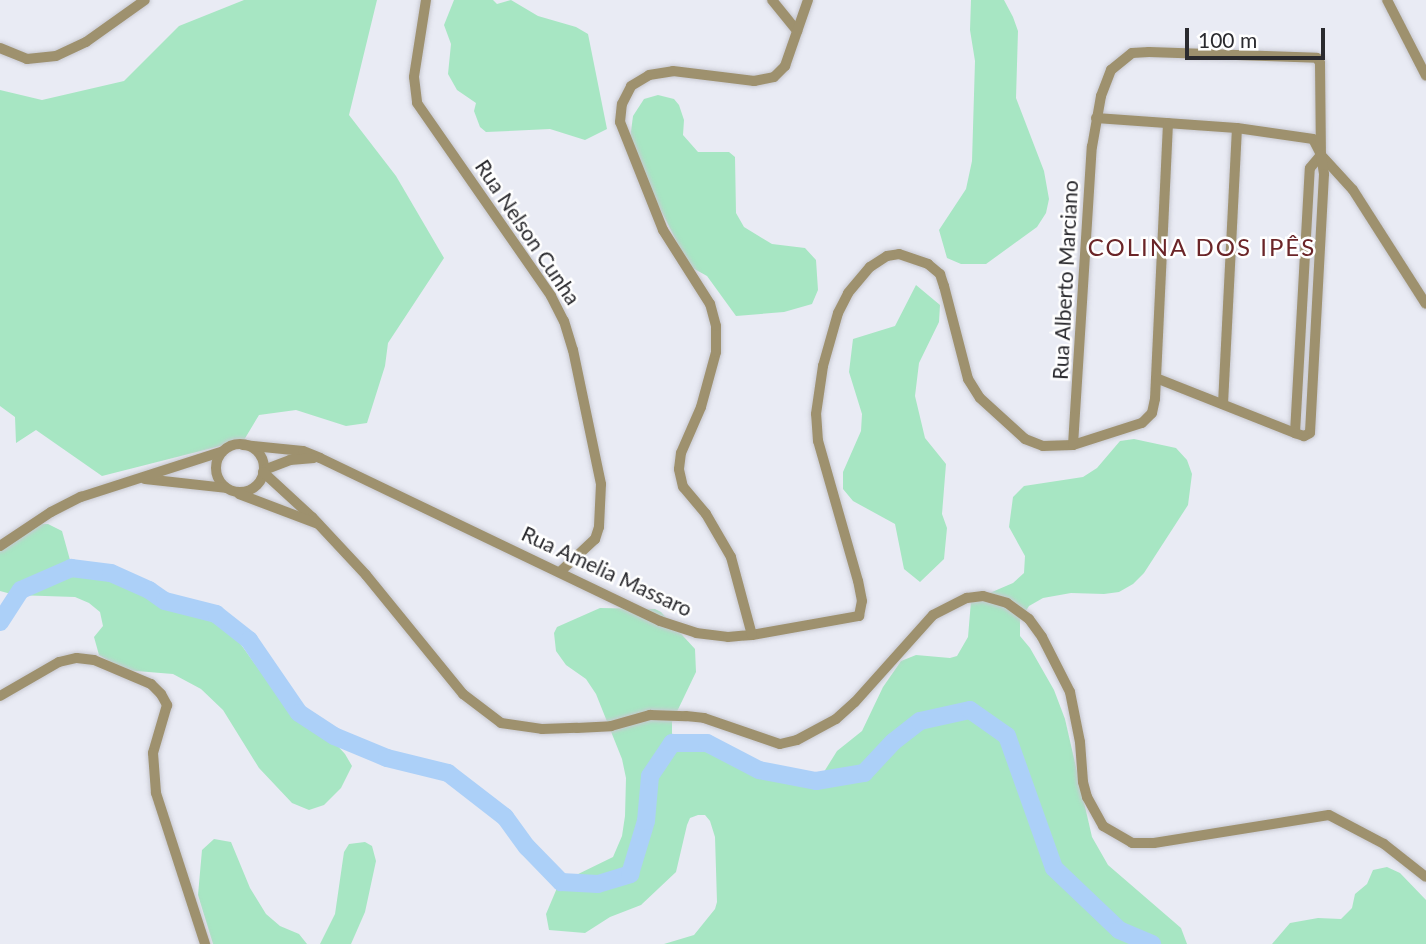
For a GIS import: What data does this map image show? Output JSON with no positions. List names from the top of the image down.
{
  "streets": {
    "street": ["Rua Nelson Cunha", "Rua Alberto Marciano", "Rua Amelia Massaro"]
  },
  "crossings": [
    ["Rua Nelson Cunha", "Rua Amelia Massaro"],
    ["Rua Alberto Marciano", "Rua Amelia Massaro"]
  ],
  "districts": ["COLINA DOS IPÊS"],
  "scale_bar": "100 m"
}
